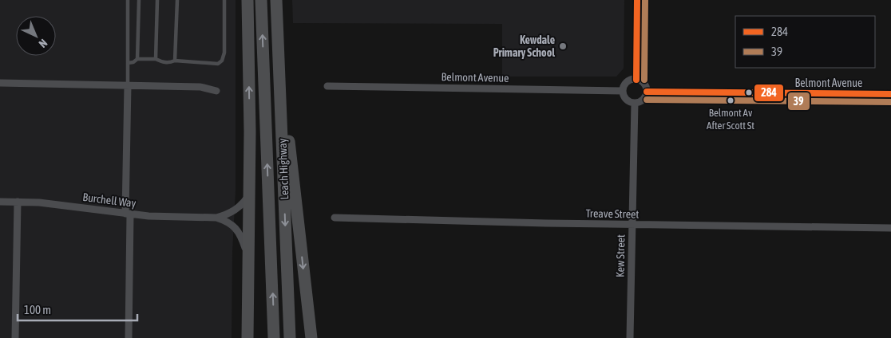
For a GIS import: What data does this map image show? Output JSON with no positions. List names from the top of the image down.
{
  "streets": {
    "highway": ["Leach Highway"],
    "street": [
      "Belmont Avenue",
      "Burchell Way",
      "Treave Street",
      "Kew Street"
    ]
  },
  "crossings": [
    ["Belmont Avenue", "Kew Street"],
    ["Treave Street", "Kew Street"]
  ],
  "places": ["Kewdale Primary School", "Belmont Av After Scott St"],
  "lines": ["transit line 284", "transit line 39"],
  "legend": ["284", "39"],
  "scale_bar": "100 m",
  "north": "bottom right"
}
